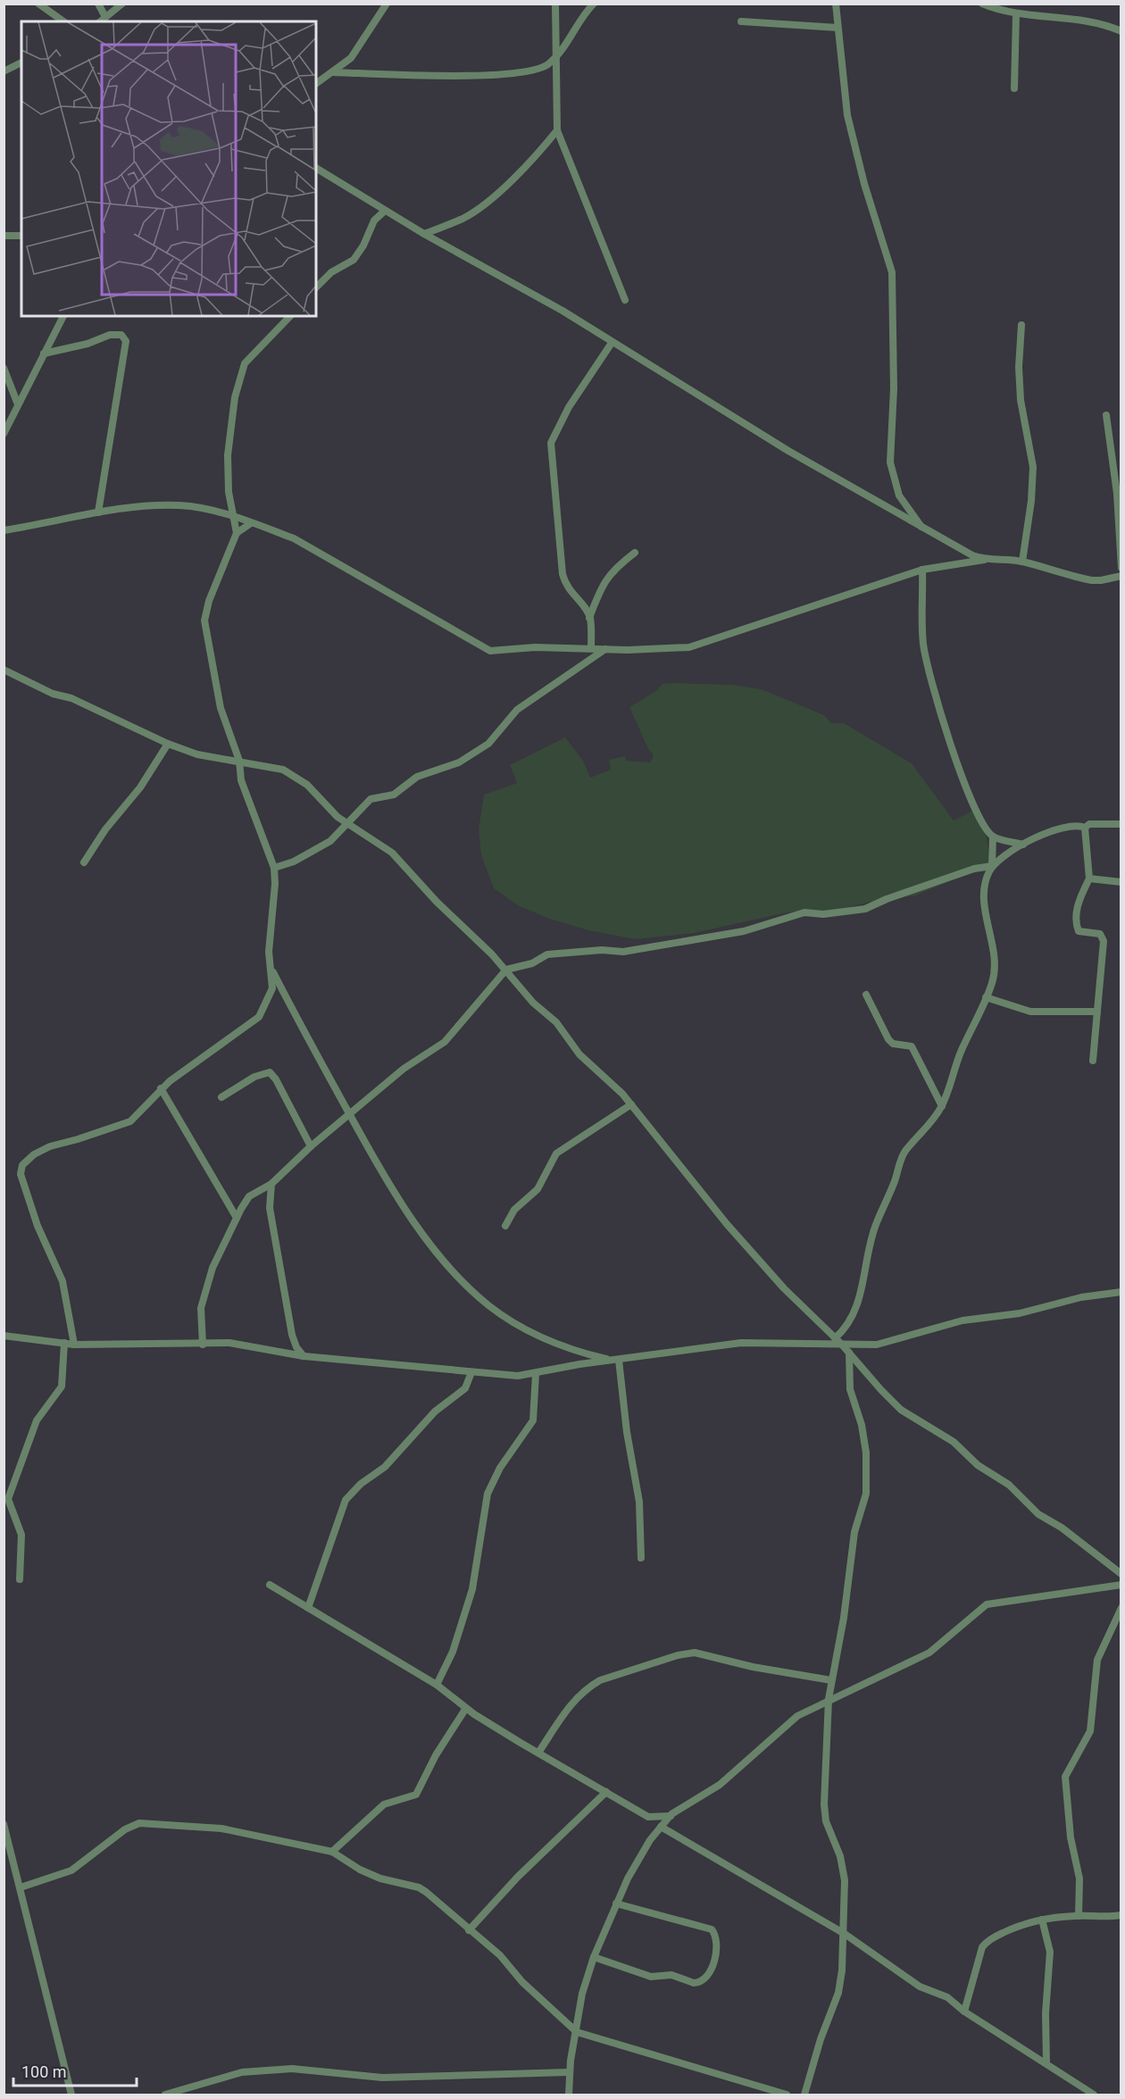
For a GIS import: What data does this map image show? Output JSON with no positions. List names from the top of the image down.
{
  "scale_bar": "100 m"
}
